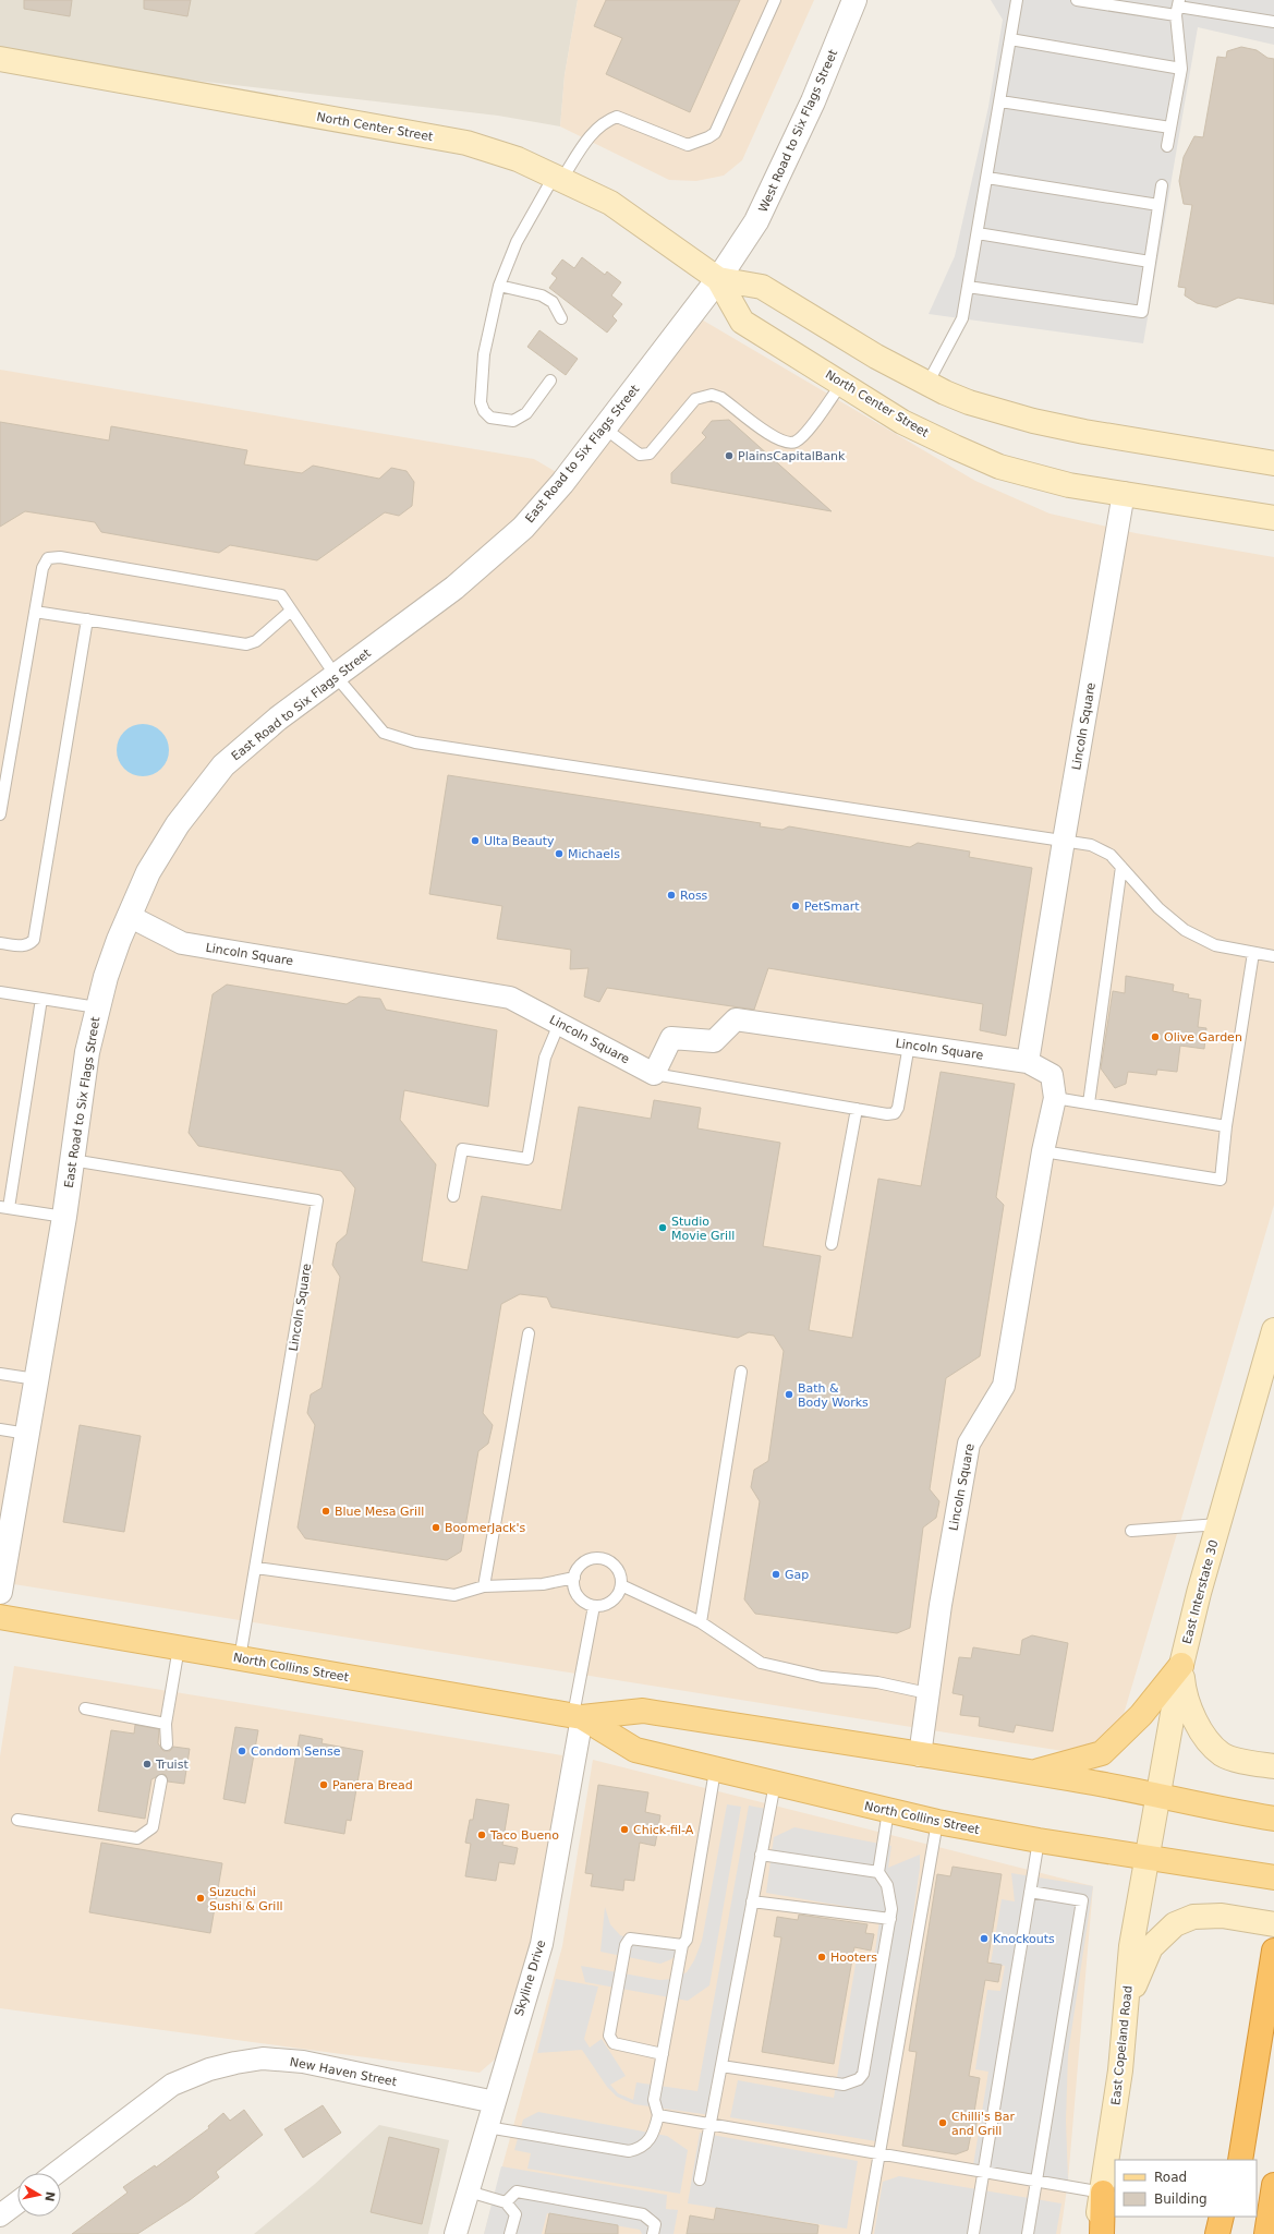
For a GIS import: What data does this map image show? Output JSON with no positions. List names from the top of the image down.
{
  "streets": {
    "main road": [
      "North Center Street",
      "East Interstate 30",
      "North Collins Street",
      "East Copeland Road"
    ],
    "street": [
      "West Road to Six Flags Street",
      "East Road to Six Flags Street",
      "Lincoln Square",
      "Skyline Drive",
      "New Haven Street"
    ]
  },
  "crossings": [
    ["North Center Street", "West Road to Six Flags Street"],
    ["North Center Street", "East Road to Six Flags Street"],
    ["North Center Street", "Lincoln Square"],
    ["West Road to Six Flags Street", "East Road to Six Flags Street"],
    ["East Road to Six Flags Street", "Lincoln Square"],
    ["Lincoln Square", "North Collins Street"],
    ["East Interstate 30", "North Collins Street"],
    ["East Interstate 30", "East Copeland Road"],
    ["North Collins Street", "Skyline Drive"],
    ["North Collins Street", "East Copeland Road"],
    ["Skyline Drive", "New Haven Street"]
  ],
  "places": [
    "PlainsCapitalBank",
    "Ulta Beauty",
    "Michaels",
    "Ross",
    "PetSmart",
    "Olive Garden",
    "Studio Movie Grill",
    "Bath & Body Works",
    "Blue Mesa Grill",
    "BoomerJack's",
    "Gap",
    "Condom Sense",
    "Truist",
    "Panera Bread",
    "Chick-fil-A",
    "Taco Bueno",
    "Suzuchi Sushi & Grill",
    "Knockouts",
    "Hooters",
    "Chilli's Bar and Grill"
  ],
  "legend": ["Road", "Building"],
  "north": "right"
}
